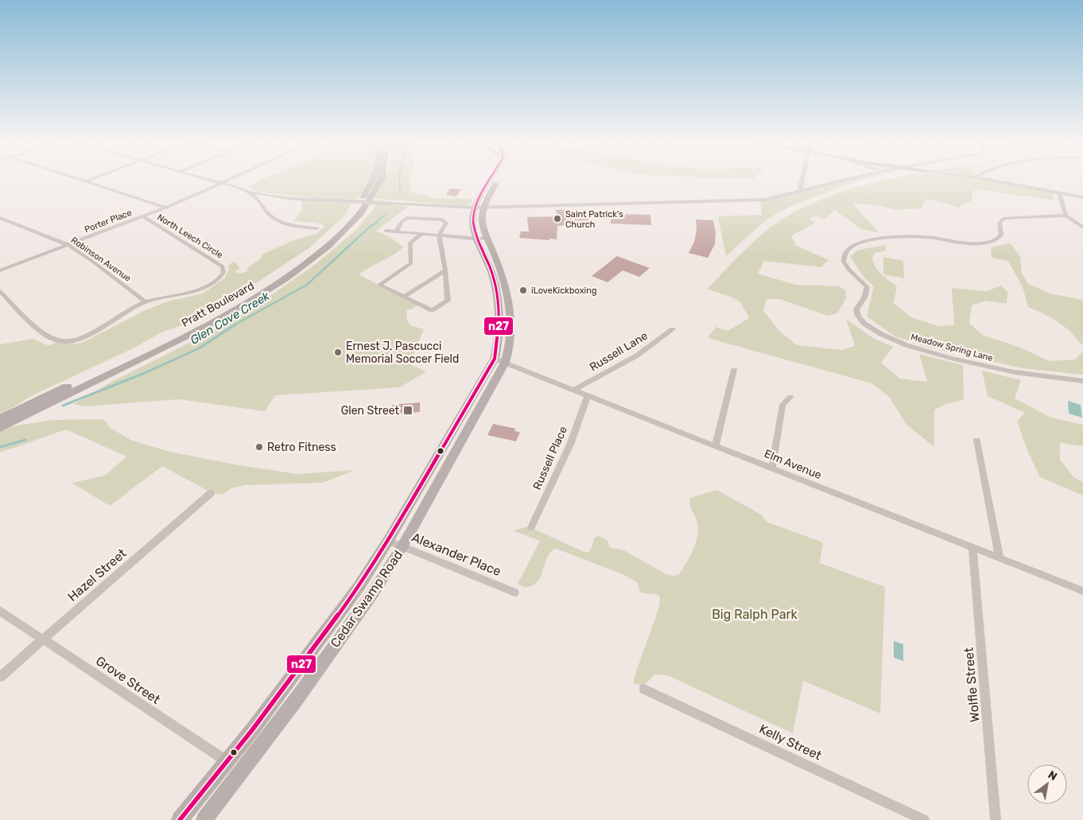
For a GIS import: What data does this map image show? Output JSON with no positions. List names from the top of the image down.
{
  "streets": {
    "main road": ["Pratt Boulevard", "Cedar Swamp Road"],
    "street": [
      "Porter Place",
      "North Leech Circle",
      "Robinson Avenue",
      "Meadow Spring Lane",
      "Russell Lane",
      "Russell Place",
      "Elm Avenue",
      "Alexander Place",
      "Hazel Street",
      "Grove Street",
      "Wolfle Street",
      "Kelly Street"
    ]
  },
  "crossings": [
    ["Porter Place", "North Leech Circle"],
    ["Porter Place", "Robinson Avenue"],
    ["North Leech Circle", "Robinson Avenue"],
    ["Russell Lane", "Elm Avenue"],
    ["Russell Place", "Elm Avenue"],
    ["Elm Avenue", "Cedar Swamp Road"],
    ["Elm Avenue", "Wolfle Street"],
    ["Alexander Place", "Cedar Swamp Road"],
    ["Hazel Street", "Grove Street"],
    ["Cedar Swamp Road", "Grove Street"]
  ],
  "water": ["Glen Cove Creek"],
  "parks": ["Big Ralph Park"],
  "places": {
    "other": [
      "Saint Patrick's Church",
      "iLoveKickboxing",
      "Ernest J. Pascucci Memorial Soccer Field",
      "Retro Fitness"
    ],
    "transit": ["Glen Street"]
  },
  "lines": ["transit line n27"],
  "north": "top right"
}
